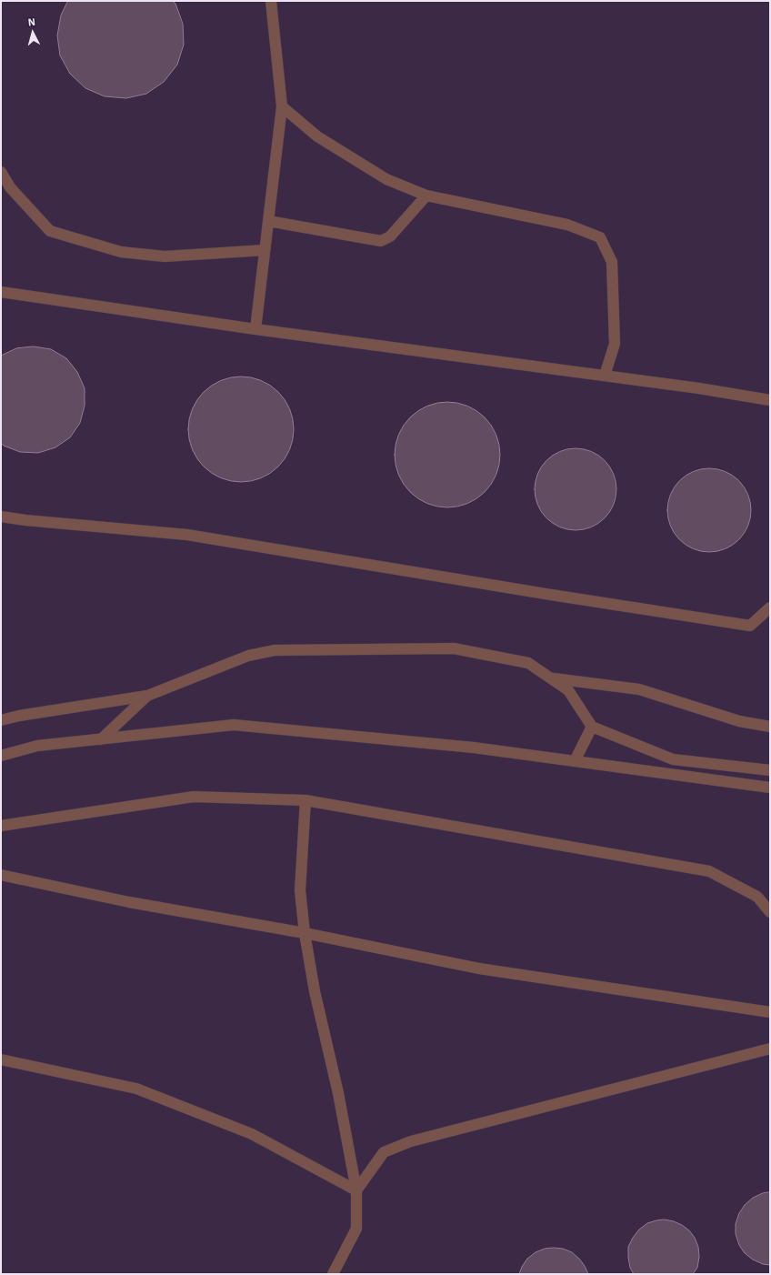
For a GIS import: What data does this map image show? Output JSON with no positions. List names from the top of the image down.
{
  "north": "top"
}
